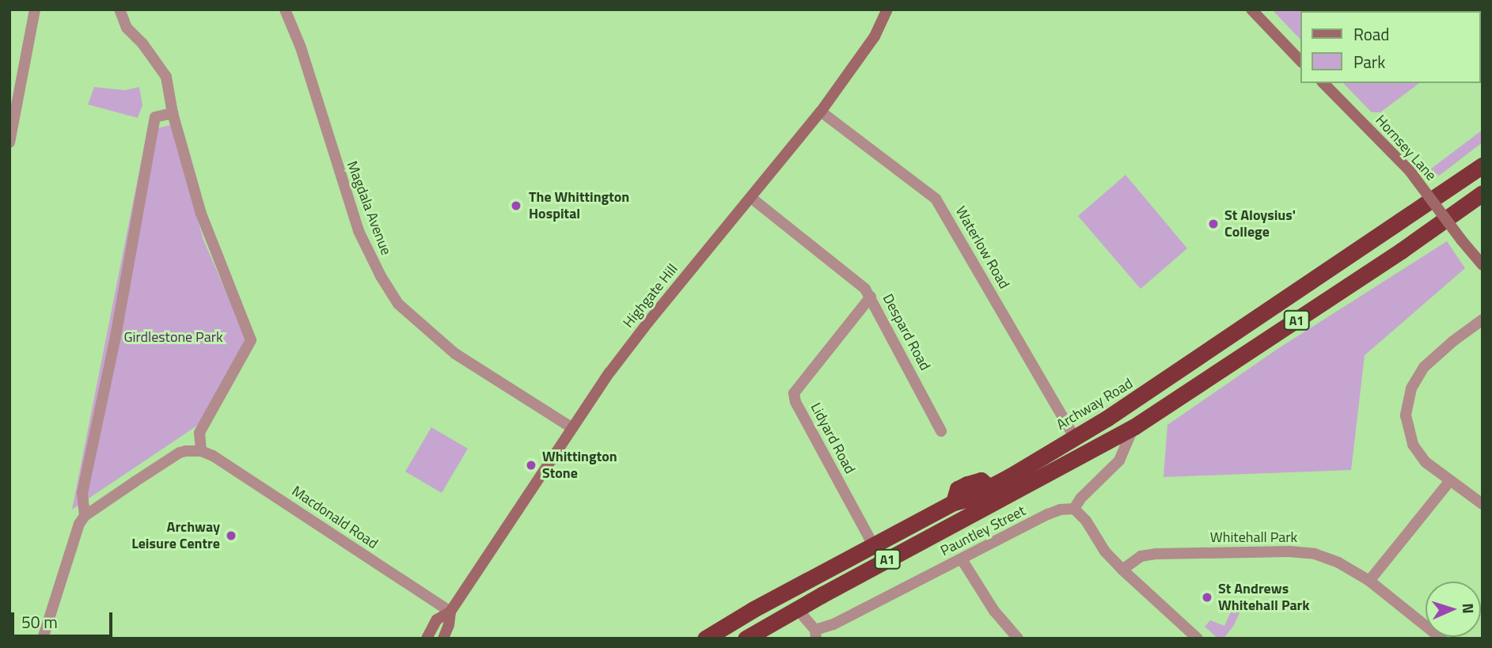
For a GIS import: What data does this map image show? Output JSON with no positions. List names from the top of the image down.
{
  "streets": {
    "highway": ["A1", "Archway Road"],
    "main road": ["Hornsey Lane", "Highgate Hill"],
    "street": [
      "Magdala Avenue",
      "Waterlow Road",
      "Despard Road",
      "Lidyard Road",
      "Macdonald Road",
      "Pauntley Street",
      "Whitehall Park"
    ]
  },
  "crossings": [
    ["Magdala Avenue", "Highgate Hill"],
    ["Waterlow Road", "Highgate Hill"],
    ["Waterlow Road", "Archway Road"],
    ["Highgate Hill", "Despard Road"],
    ["Highgate Hill", "Macdonald Road"],
    ["A1", "Archway Road"],
    ["A1", "Lidyard Road"],
    ["Despard Road", "Lidyard Road"],
    ["Archway Road", "Pauntley Street"]
  ],
  "parks": ["Girdlestone Park"],
  "places": [
    "The Whittington Hospital",
    "St Aloysius' College",
    "Whittington Stone",
    "Archway Leisure Centre",
    "St Andrews Whitehall Park"
  ],
  "legend": ["Road", "Park"],
  "scale_bar": "50 m",
  "north": "right"
}
